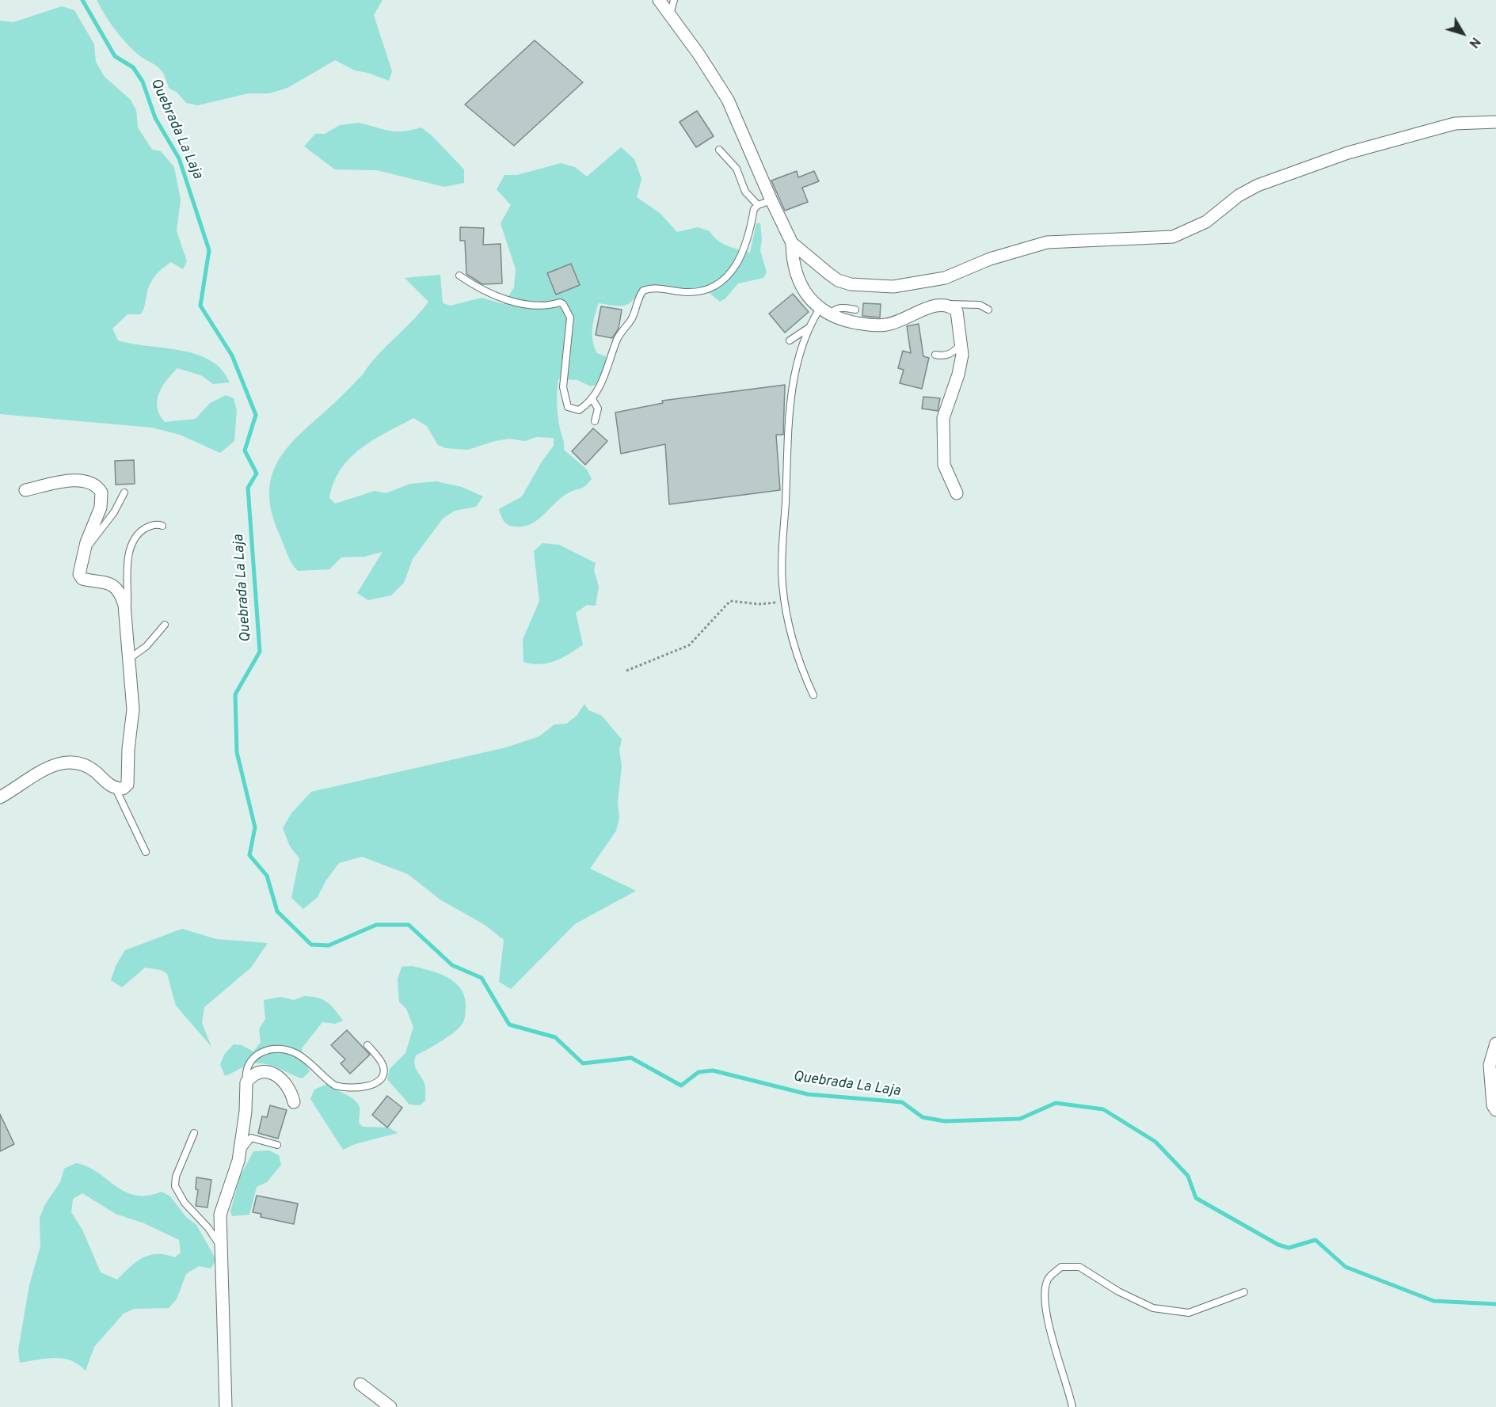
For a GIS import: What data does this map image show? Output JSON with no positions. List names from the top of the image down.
{
  "water": ["Quebrada La Laja"],
  "north": "bottom right"
}
